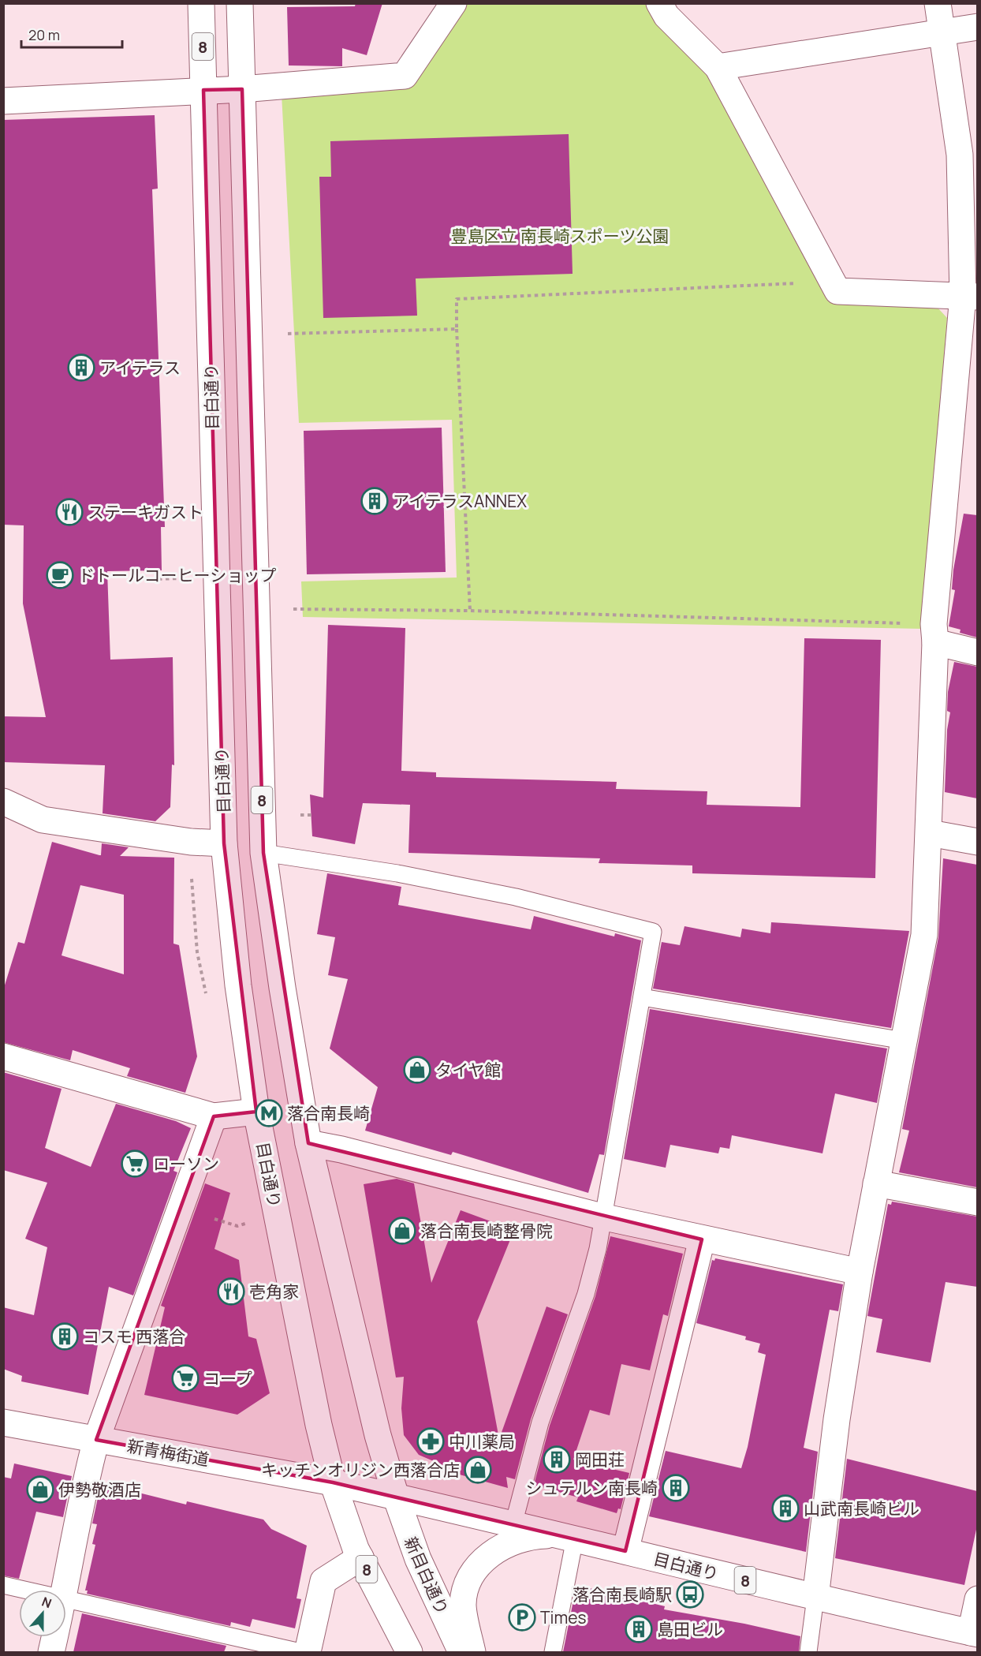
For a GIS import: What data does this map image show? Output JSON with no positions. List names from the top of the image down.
{
  "streets": {
    "street": [
      "8",
      "目白通り",
      "新青梅街道",
      "新目白通り"
    ]
  },
  "crossings": [
    ["8", "目白通り"],
    ["8", "新青梅街道"],
    ["8", "新目白通り"],
    ["目白通り", "新青梅街道"],
    ["目白通り", "新目白通り"]
  ],
  "parks": ["豊島区立 南長崎スポーツ公園"],
  "places": {
    "building": [
      "アイテラス",
      "アイテラスANNEX",
      "コスモ 西落合",
      "岡田荘",
      "シュテルン南長崎",
      "山武南長崎ビル",
      "島田ビル"
    ],
    "restaurant": ["ステーキガスト", "壱角家"],
    "cafe": ["ドトールコーヒーショップ"],
    "shop": [
      "タイヤ館",
      "落合南長崎整骨院",
      "キッチンオリジン西落合店",
      "伊勢敬酒店"
    ],
    "metro station": ["落合南長崎"],
    "supermarket": ["ローソン", "コープ"],
    "pharmacy": ["中川薬局"],
    "bus stop": ["落合南長崎駅"],
    "parking": ["Times"]
  },
  "scale_bar": "20 m",
  "north": "top"
}
